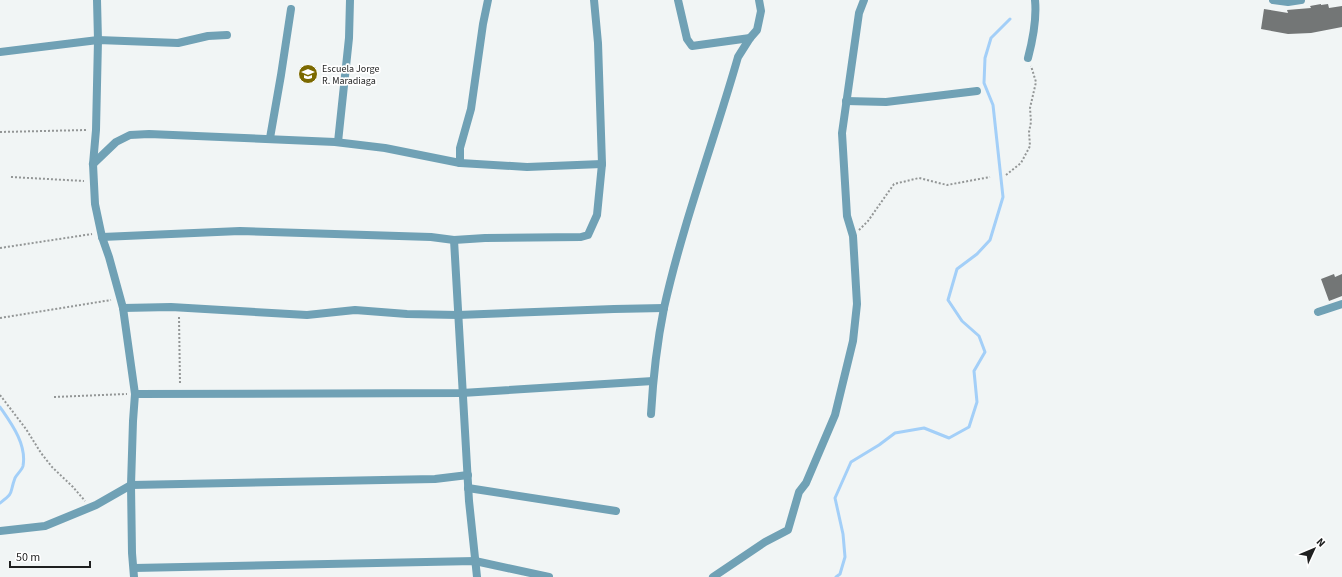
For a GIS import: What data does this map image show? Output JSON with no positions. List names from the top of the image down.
{
  "places": {
    "school or university": ["Escuela Jorge R. Maradiaga"]
  },
  "scale_bar": "50 m",
  "north": "top right"
}
